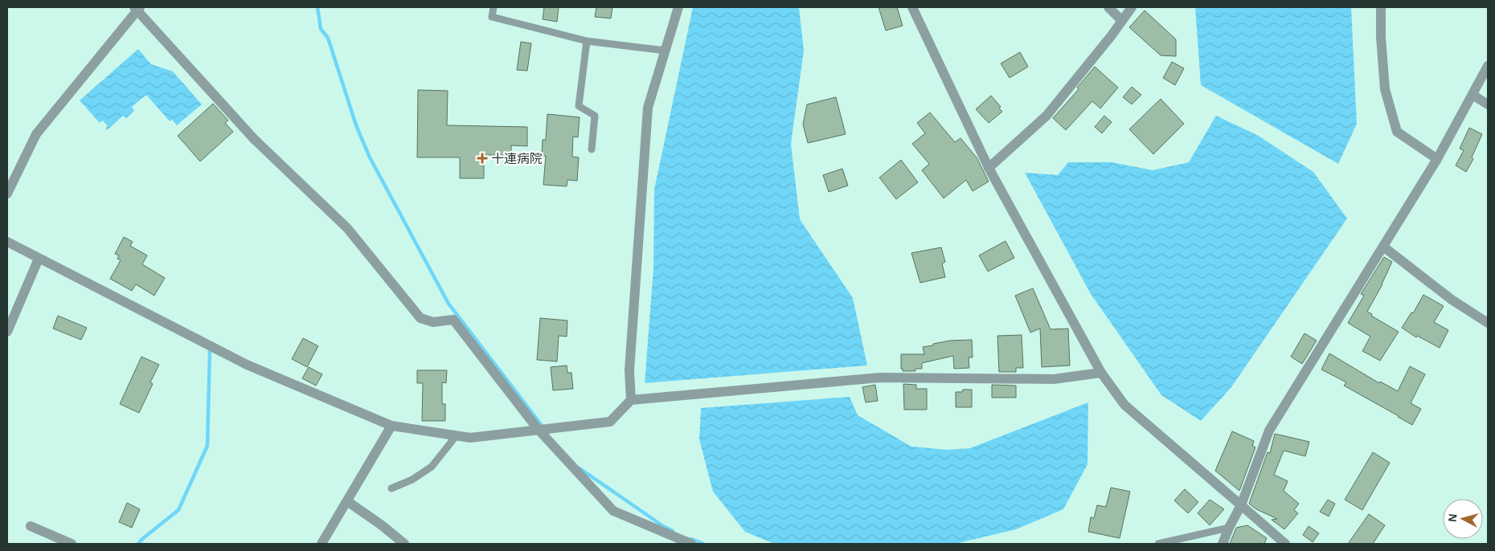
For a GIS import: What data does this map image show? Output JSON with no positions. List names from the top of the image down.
{
  "places": {
    "health": ["十連病院"]
  },
  "north": "left"
}
